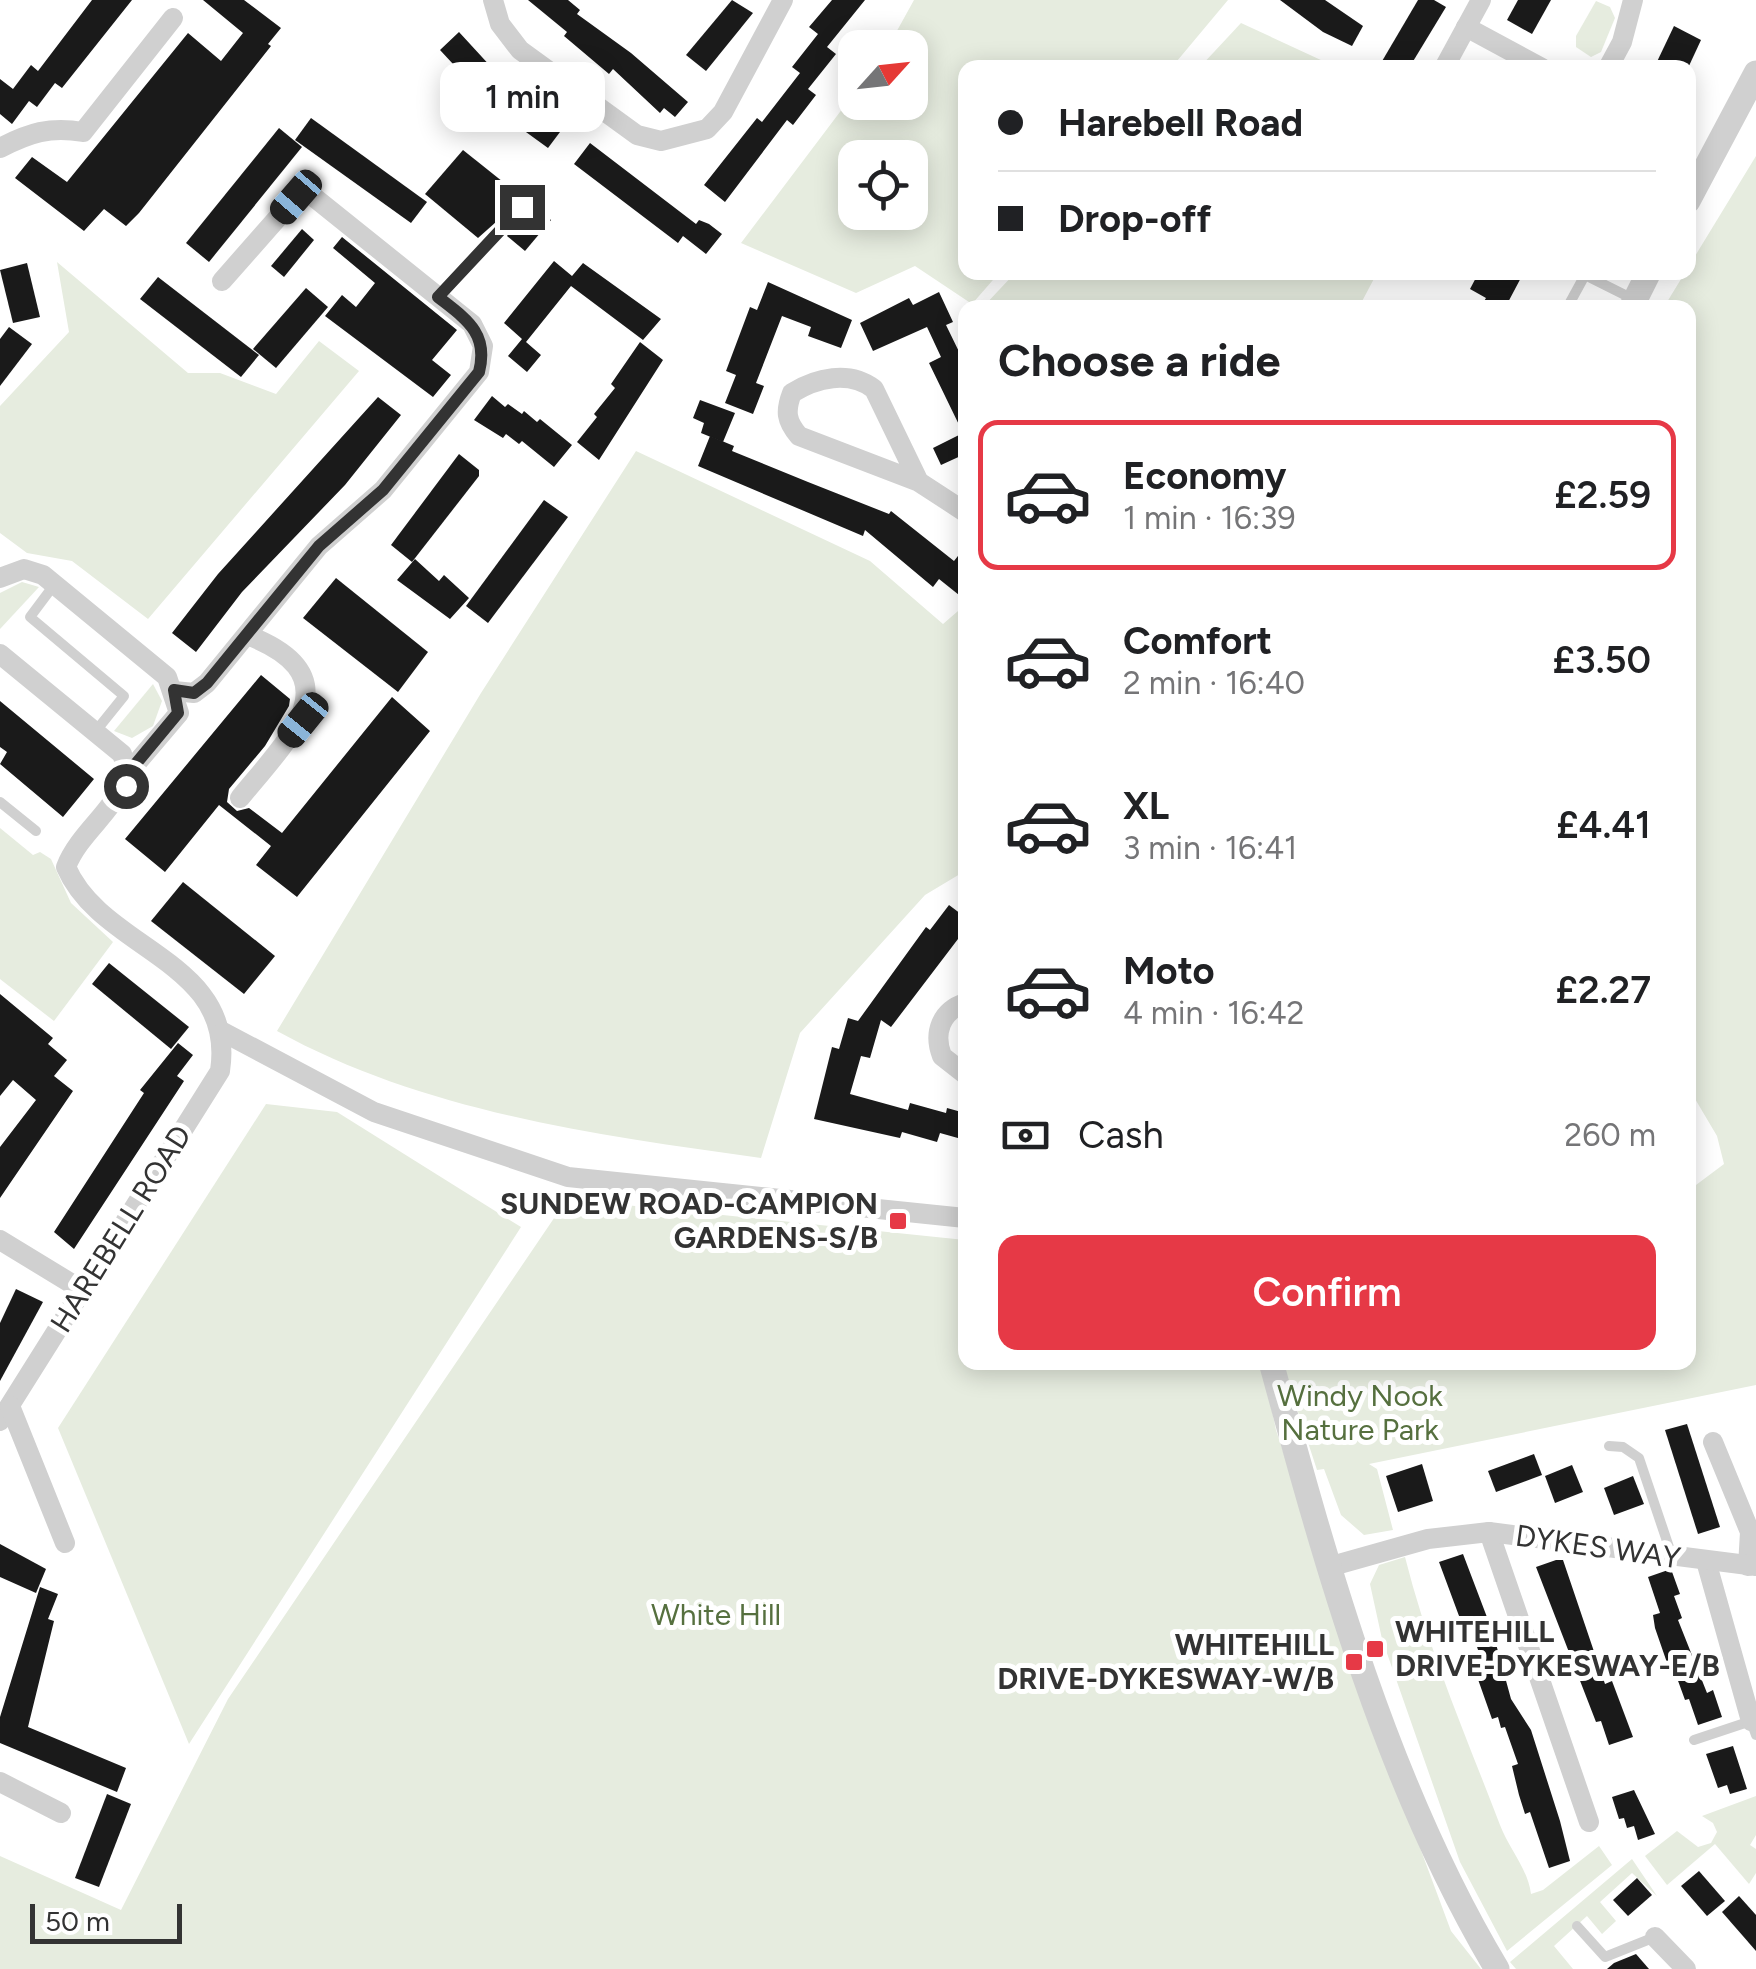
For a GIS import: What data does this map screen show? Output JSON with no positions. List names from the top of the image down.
{
  "streets": {
    "street": ["HAREBELL ROAD", "DYKES WAY"]
  },
  "parks": ["Windy Nook Nature Park", "White Hill"],
  "places": {
    "transit": ["SUNDEW ROAD-CAMPION GARDENS-S/B", "WHITEHILL DRIVE-DYKESWAY-E/B", "WHITEHILL DRIVE-DYKESWAY-W/B"]
  },
  "scale_bar": "50 m",
  "north": "top right",
  "page": {
    "banner": ["Harebell Road", "Drop-off"],
    "bubble": "1 min",
    "heading": "Choose a ride",
    "list": [
      {
        "name": "Economy",
        "note": "1 min · 16:39",
        "value": "£2.59"
      },
      {
        "name": "Comfort",
        "note": "2 min · 16:40",
        "value": "£3.50"
      },
      {
        "name": "XL",
        "note": "3 min · 16:41",
        "value": "£4.41"
      },
      {
        "name": "Moto",
        "note": "4 min · 16:42",
        "value": "£2.27"
      }
    ],
    "pay": ["Cash", "260 m"],
    "buttons": "Confirm",
    "scale": "50 m"
  }
}
